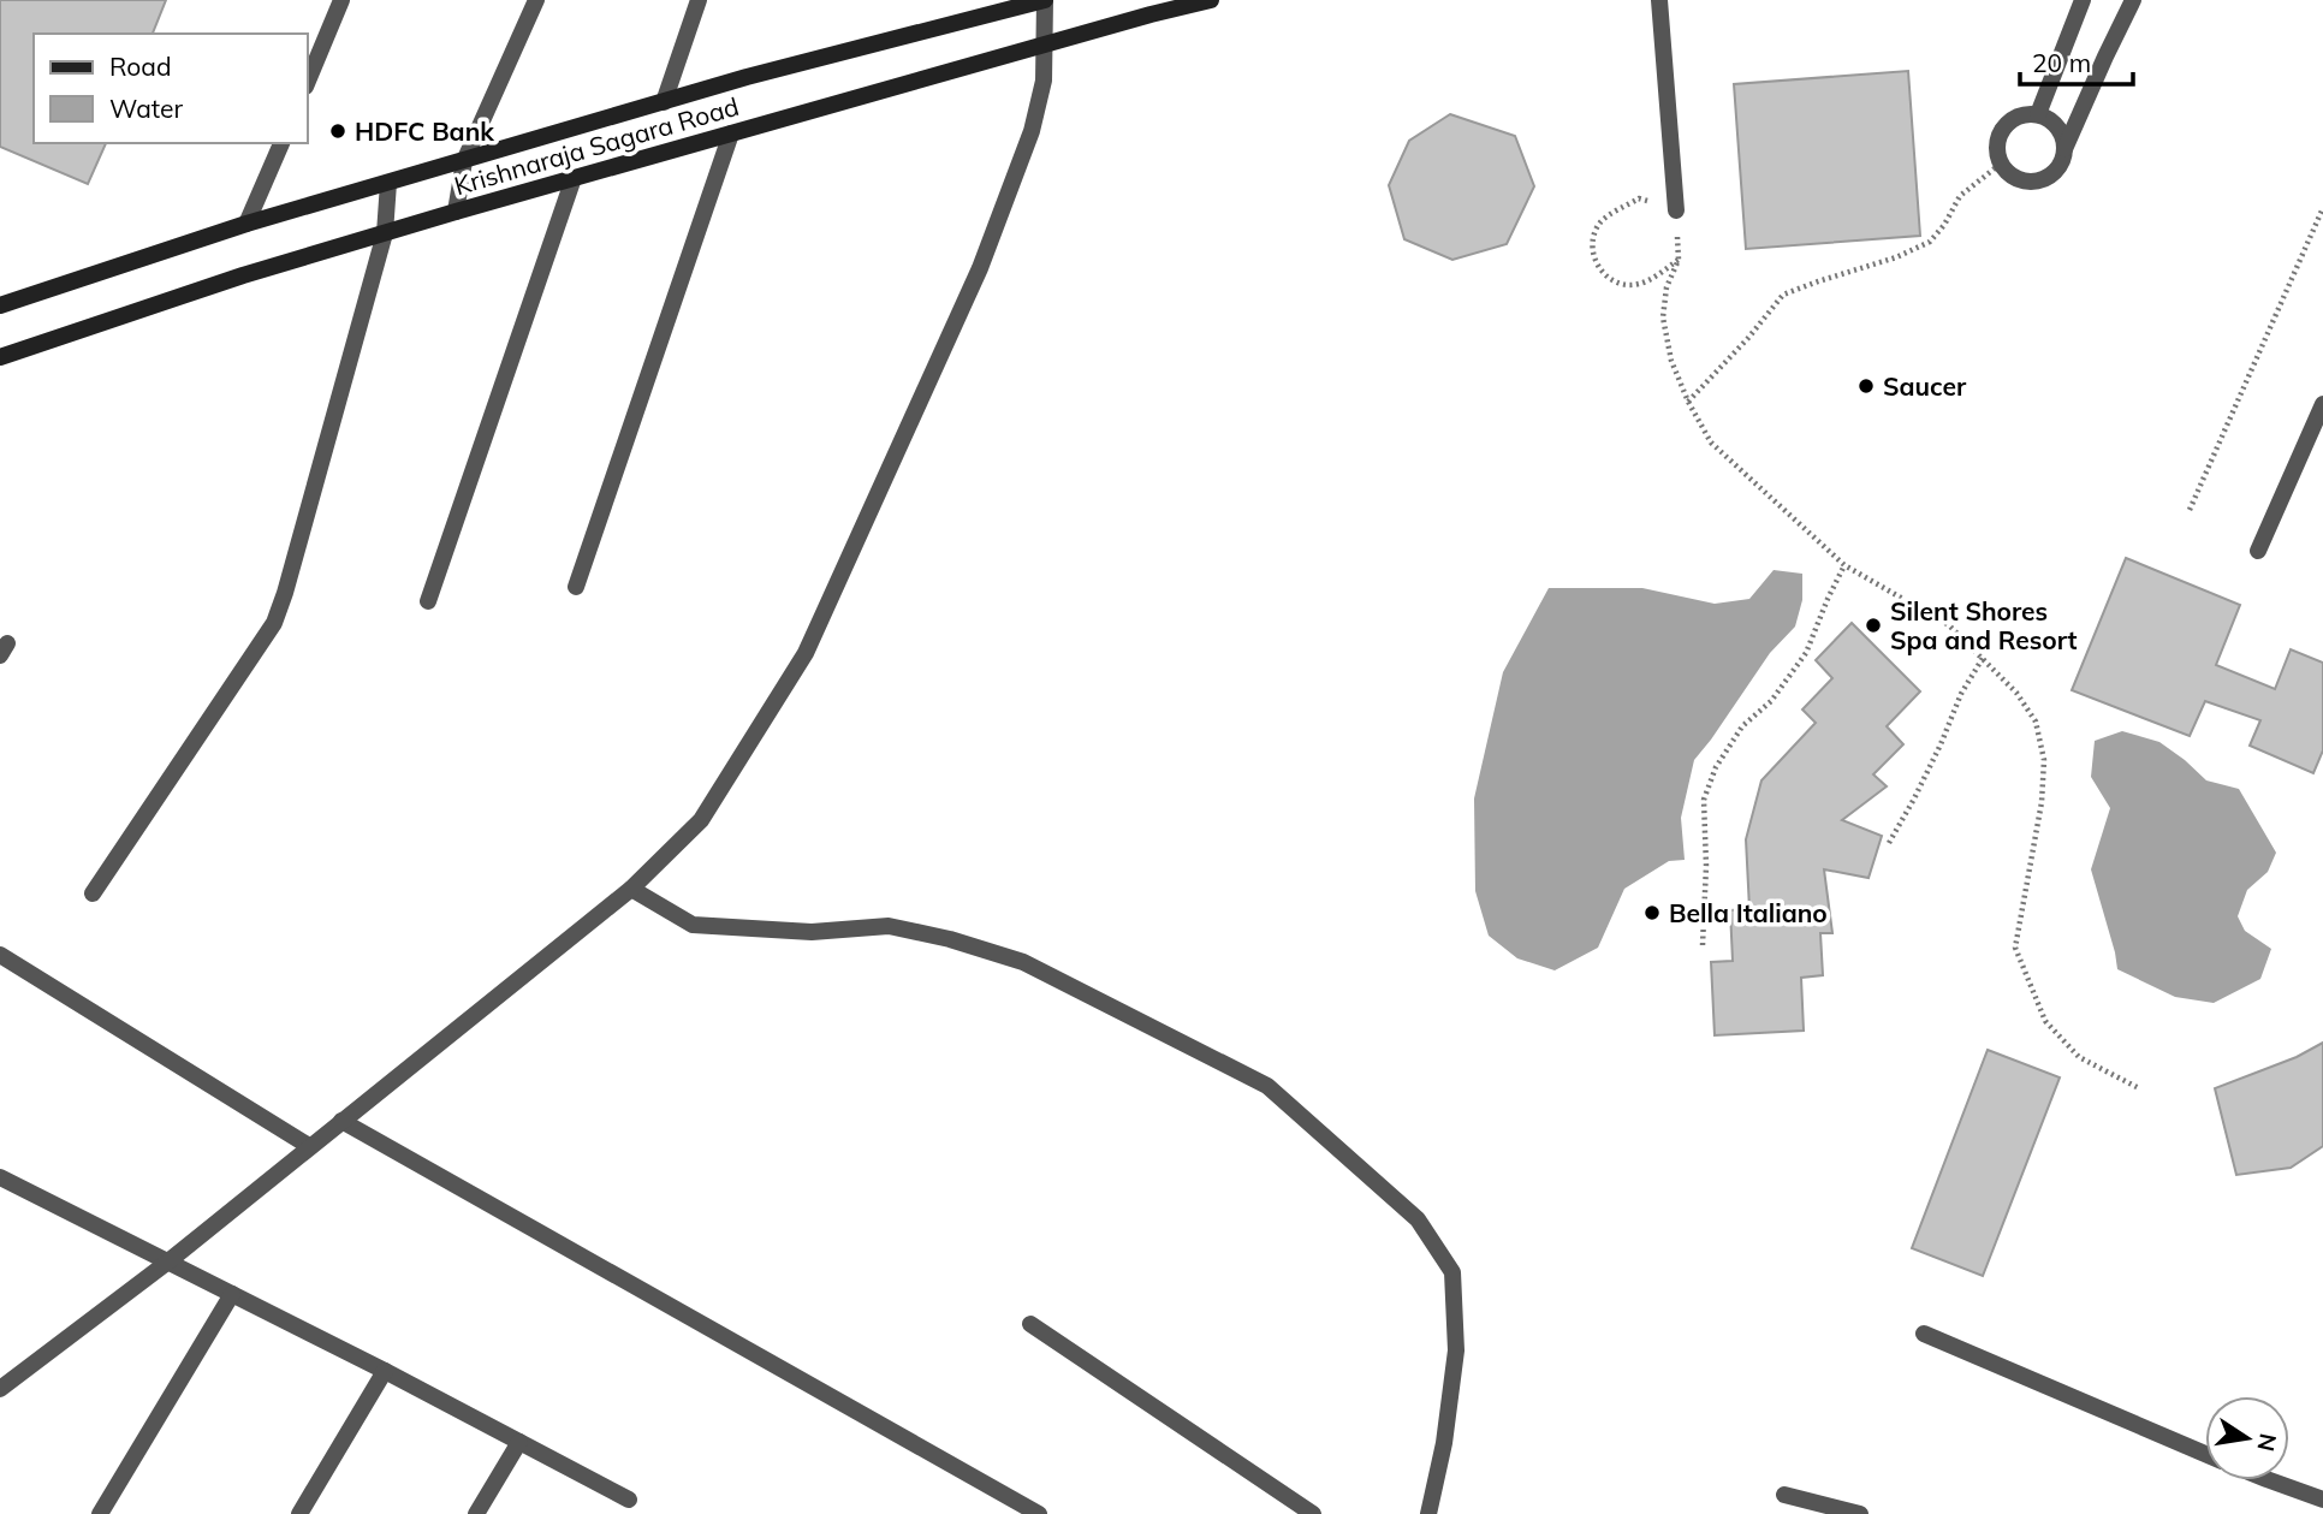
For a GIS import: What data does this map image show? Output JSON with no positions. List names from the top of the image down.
{
  "streets": {
    "main road": ["Krishnaraja Sagara Road"]
  },
  "places": [
    "HDFC Bank",
    "Saucer",
    "Silent Shores Spa and Resort",
    "Bella Italiano"
  ],
  "legend": ["Road", "Water"],
  "scale_bar": "20 m",
  "north": "right"
}
